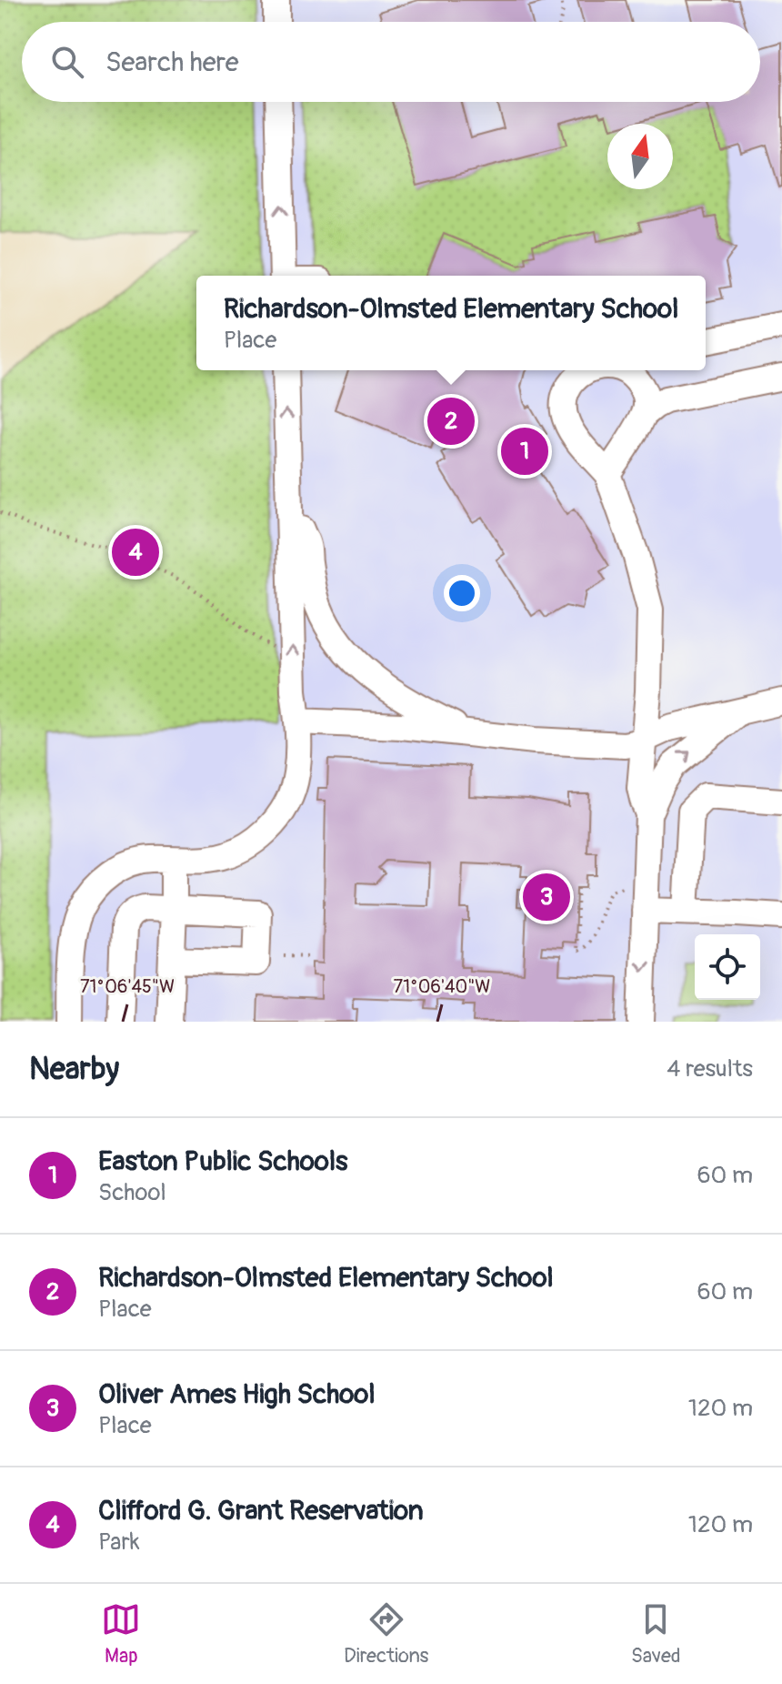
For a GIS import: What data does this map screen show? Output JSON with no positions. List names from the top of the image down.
{
  "north": "top",
  "page": {
    "search": "Search here",
    "popup": ["Richardson-Olmsted Elementary School", "Place"],
    "pins": [
      "2",
      "1",
      "4",
      "3"
    ],
    "heading": ["Nearby", "4 results"],
    "list": [
      {
        "mark": "1",
        "name": "Easton Public Schools",
        "note": "School",
        "value": "60 m"
      },
      {
        "mark": "2",
        "name": "Richardson-Olmsted Elementary School",
        "note": "Place",
        "value": "60 m"
      },
      {
        "mark": "3",
        "name": "Oliver Ames High School",
        "note": "Place",
        "value": "120 m"
      },
      {
        "mark": "4",
        "name": "Clifford G. Grant Reservation",
        "note": "Park",
        "value": "120 m"
      }
    ],
    "nav": ["Map", "Directions", "Saved"]
  },
  "coordinates": ["71°06'45\"W", "71°06'40\"W"]
}
